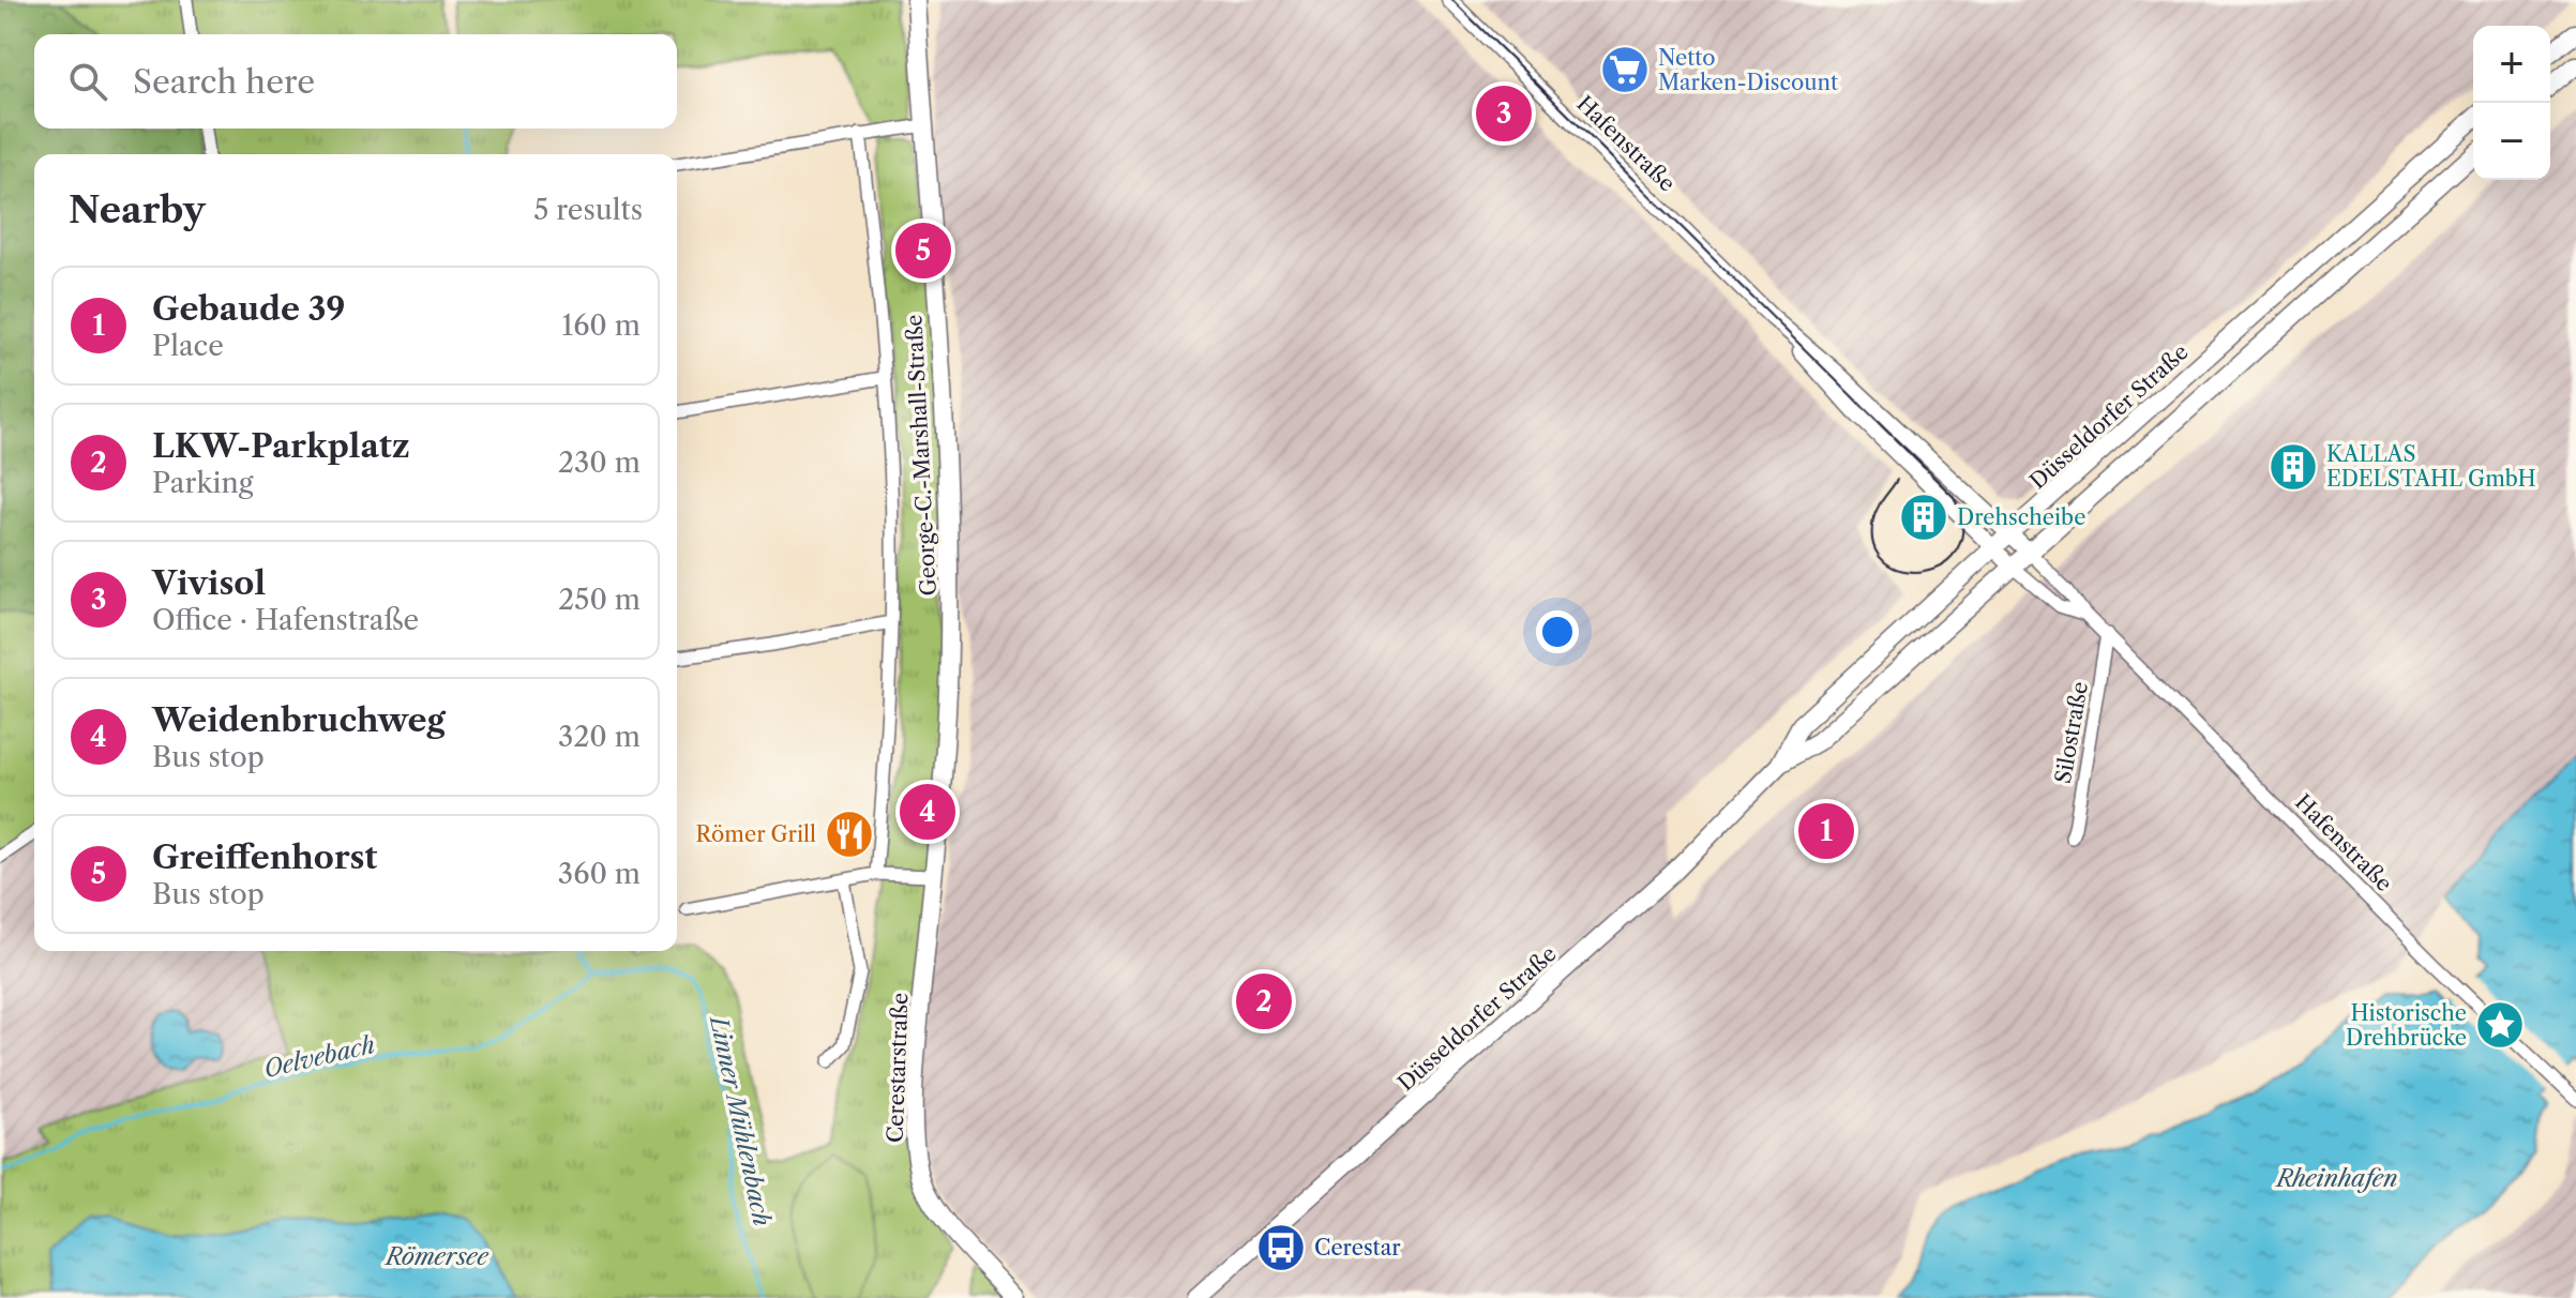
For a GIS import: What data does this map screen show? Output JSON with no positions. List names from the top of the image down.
{
  "streets": {
    "main road": ["Düsseldorfer Straße", "George-C.-Marshall-Straße", "Cerestarstraße"],
    "street": ["Hafenstraße", "Silostraße"]
  },
  "crossings": [
    ["Hafenstraße", "Düsseldorfer Straße"],
    ["Hafenstraße", "Silostraße"],
    ["George-C.-Marshall-Straße", "Cerestarstraße"]
  ],
  "water": [
    "Oelvebach",
    "Linner Mühlenbach",
    "Rheinhafen",
    "Römersee"
  ],
  "places": {
    "supermarket": ["Netto Marken-Discount"],
    "building": ["KALLAS EDELSTAHL GmbH", "Drehscheibe"],
    "restaurant": ["Römer Grill"],
    "place": ["Historische Drehbrücke"],
    "bus stop": ["Cerestar"]
  },
  "page": {
    "map_buttons": ["+", "−"],
    "search": "Search here",
    "pins": [
      "3",
      "5",
      "4",
      "1",
      "2"
    ],
    "heading": ["Nearby", "5 results"],
    "list": [
      {
        "mark": "1",
        "name": "Gebaude 39",
        "note": "Place",
        "value": "160 m"
      },
      {
        "mark": "2",
        "name": "LKW-Parkplatz",
        "note": "Parking",
        "value": "230 m"
      },
      {
        "mark": "3",
        "name": "Vivisol",
        "note": "Office · Hafenstraße",
        "value": "250 m"
      },
      {
        "mark": "4",
        "name": "Weidenbruchweg",
        "note": "Bus stop",
        "value": "320 m"
      },
      {
        "mark": "5",
        "name": "Greiffenhorst",
        "note": "Bus stop",
        "value": "360 m"
      }
    ]
  }
}
